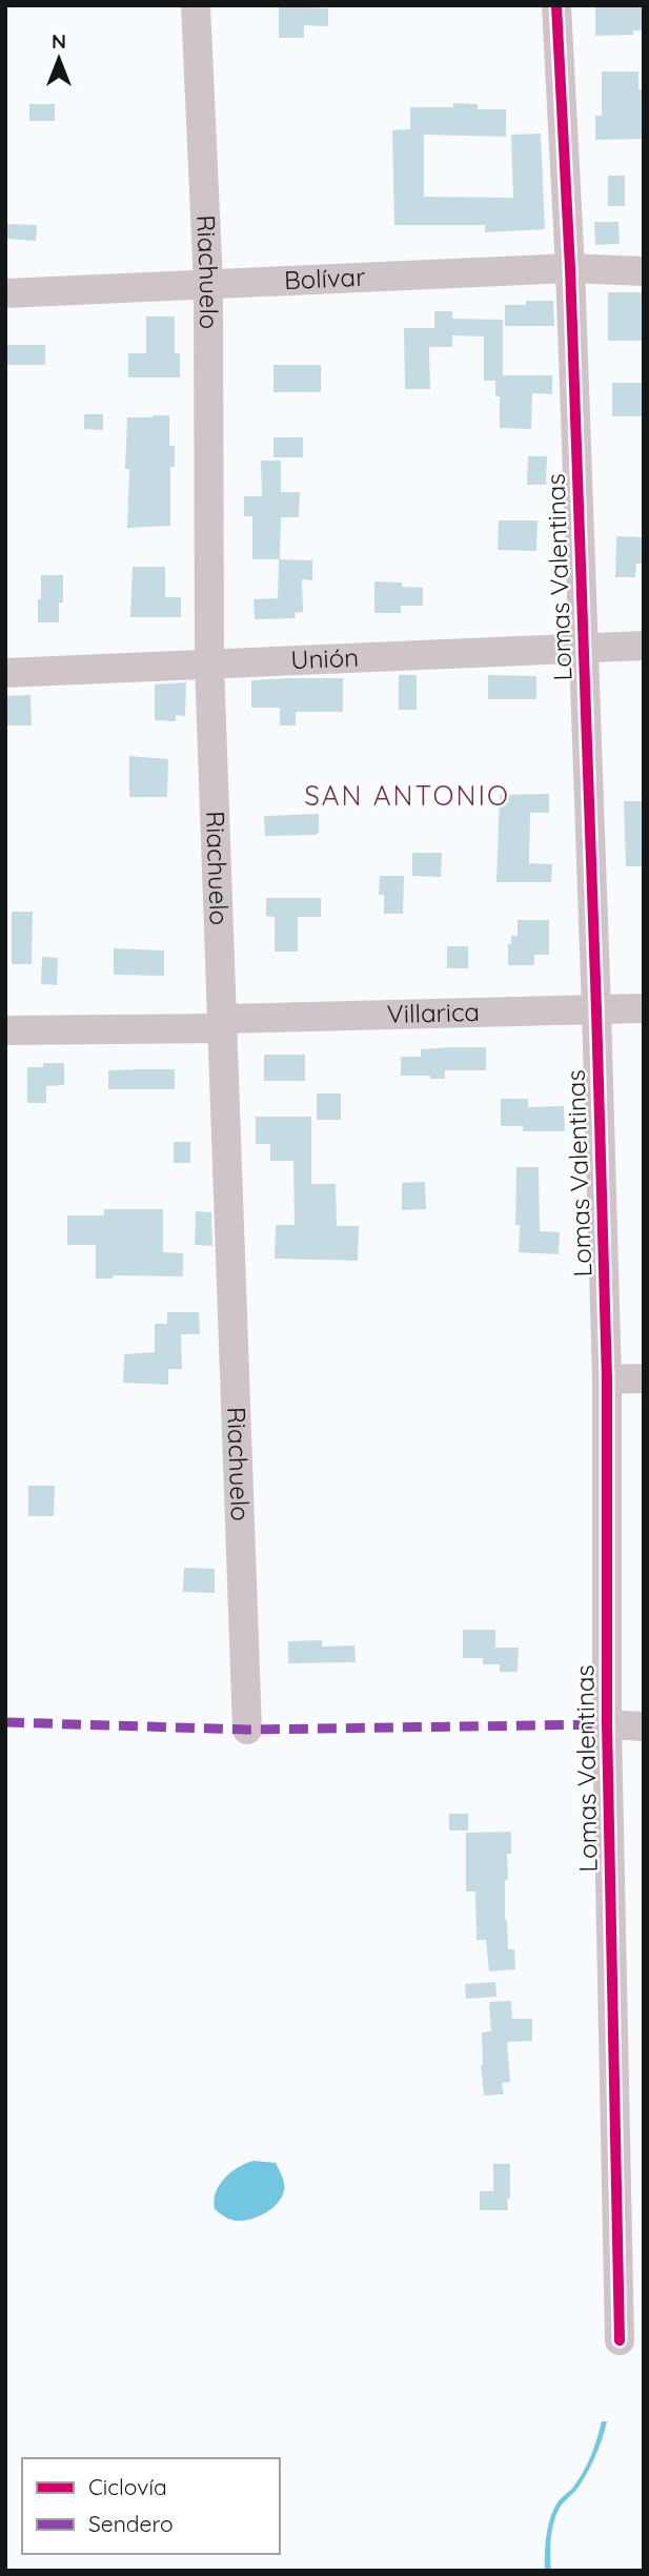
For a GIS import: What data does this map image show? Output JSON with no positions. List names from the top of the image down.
{
  "streets": {
    "street": [
      "Riachuelo",
      "Bolívar",
      "Lomas Valentinas",
      "Unión",
      "Villarica"
    ]
  },
  "crossings": [
    ["Riachuelo", "Bolívar"],
    ["Riachuelo", "Unión"],
    ["Riachuelo", "Villarica"],
    ["Bolívar", "Lomas Valentinas"],
    ["Lomas Valentinas", "Unión"],
    ["Lomas Valentinas", "Villarica"]
  ],
  "districts": ["SAN ANTONIO"],
  "legend": ["Ciclovía", "Sendero"],
  "north": "top"
}
